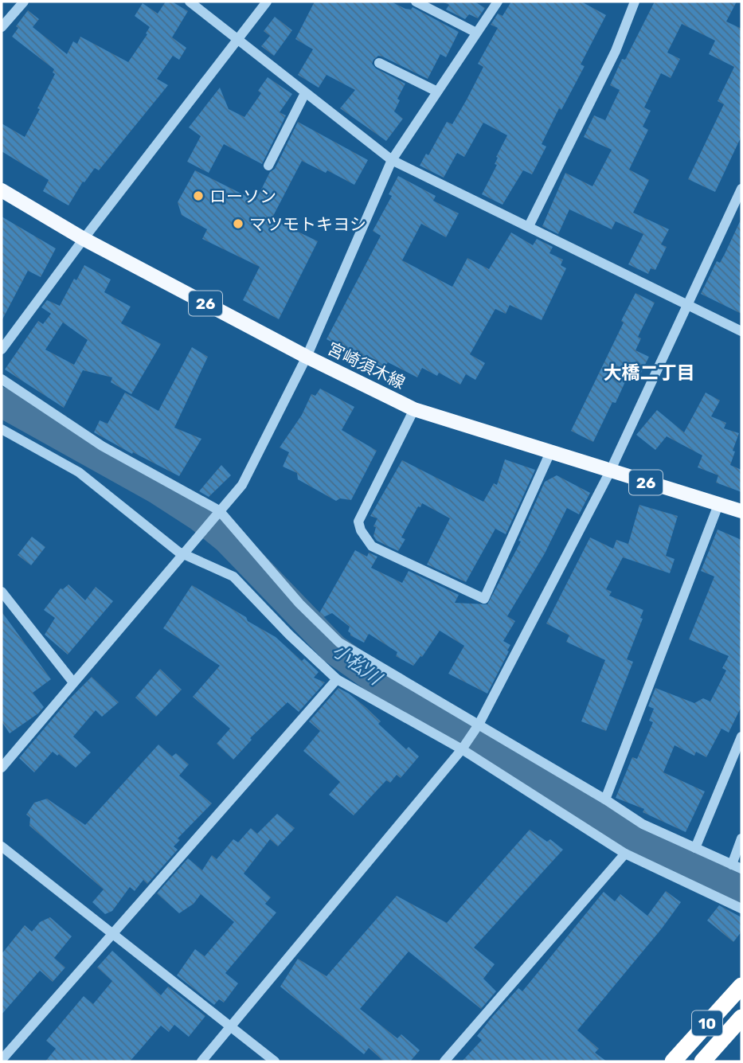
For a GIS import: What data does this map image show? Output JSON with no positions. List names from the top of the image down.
{
  "streets": {
    "highway": ["10"],
    "main road": ["26", "宮崎須木線"]
  },
  "districts": ["大橋二丁目"],
  "water": ["小松川"],
  "places": ["ローソン", "マツモトキヨシ"]
}
